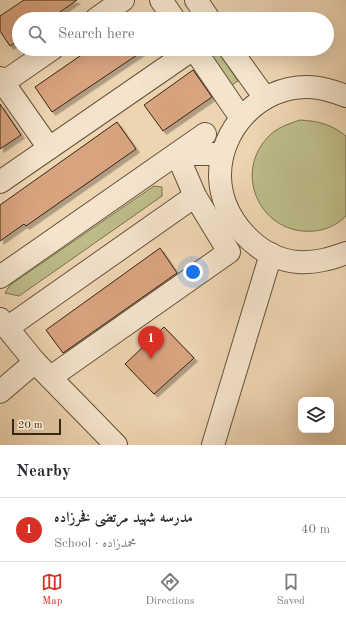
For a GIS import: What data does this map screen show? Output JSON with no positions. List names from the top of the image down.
{
  "scale_bar": "20 m",
  "page": {
    "search": "Search here",
    "pins": "1",
    "scale": "20 m",
    "heading": "Nearby",
    "list": [
      {
        "mark": "1",
        "name": "مدرسه شهید مرتضی فخرزاده",
        "note": "School · محمدزاده",
        "value": "40 m"
      }
    ],
    "nav": ["Map", "Directions", "Saved"]
  }
}
